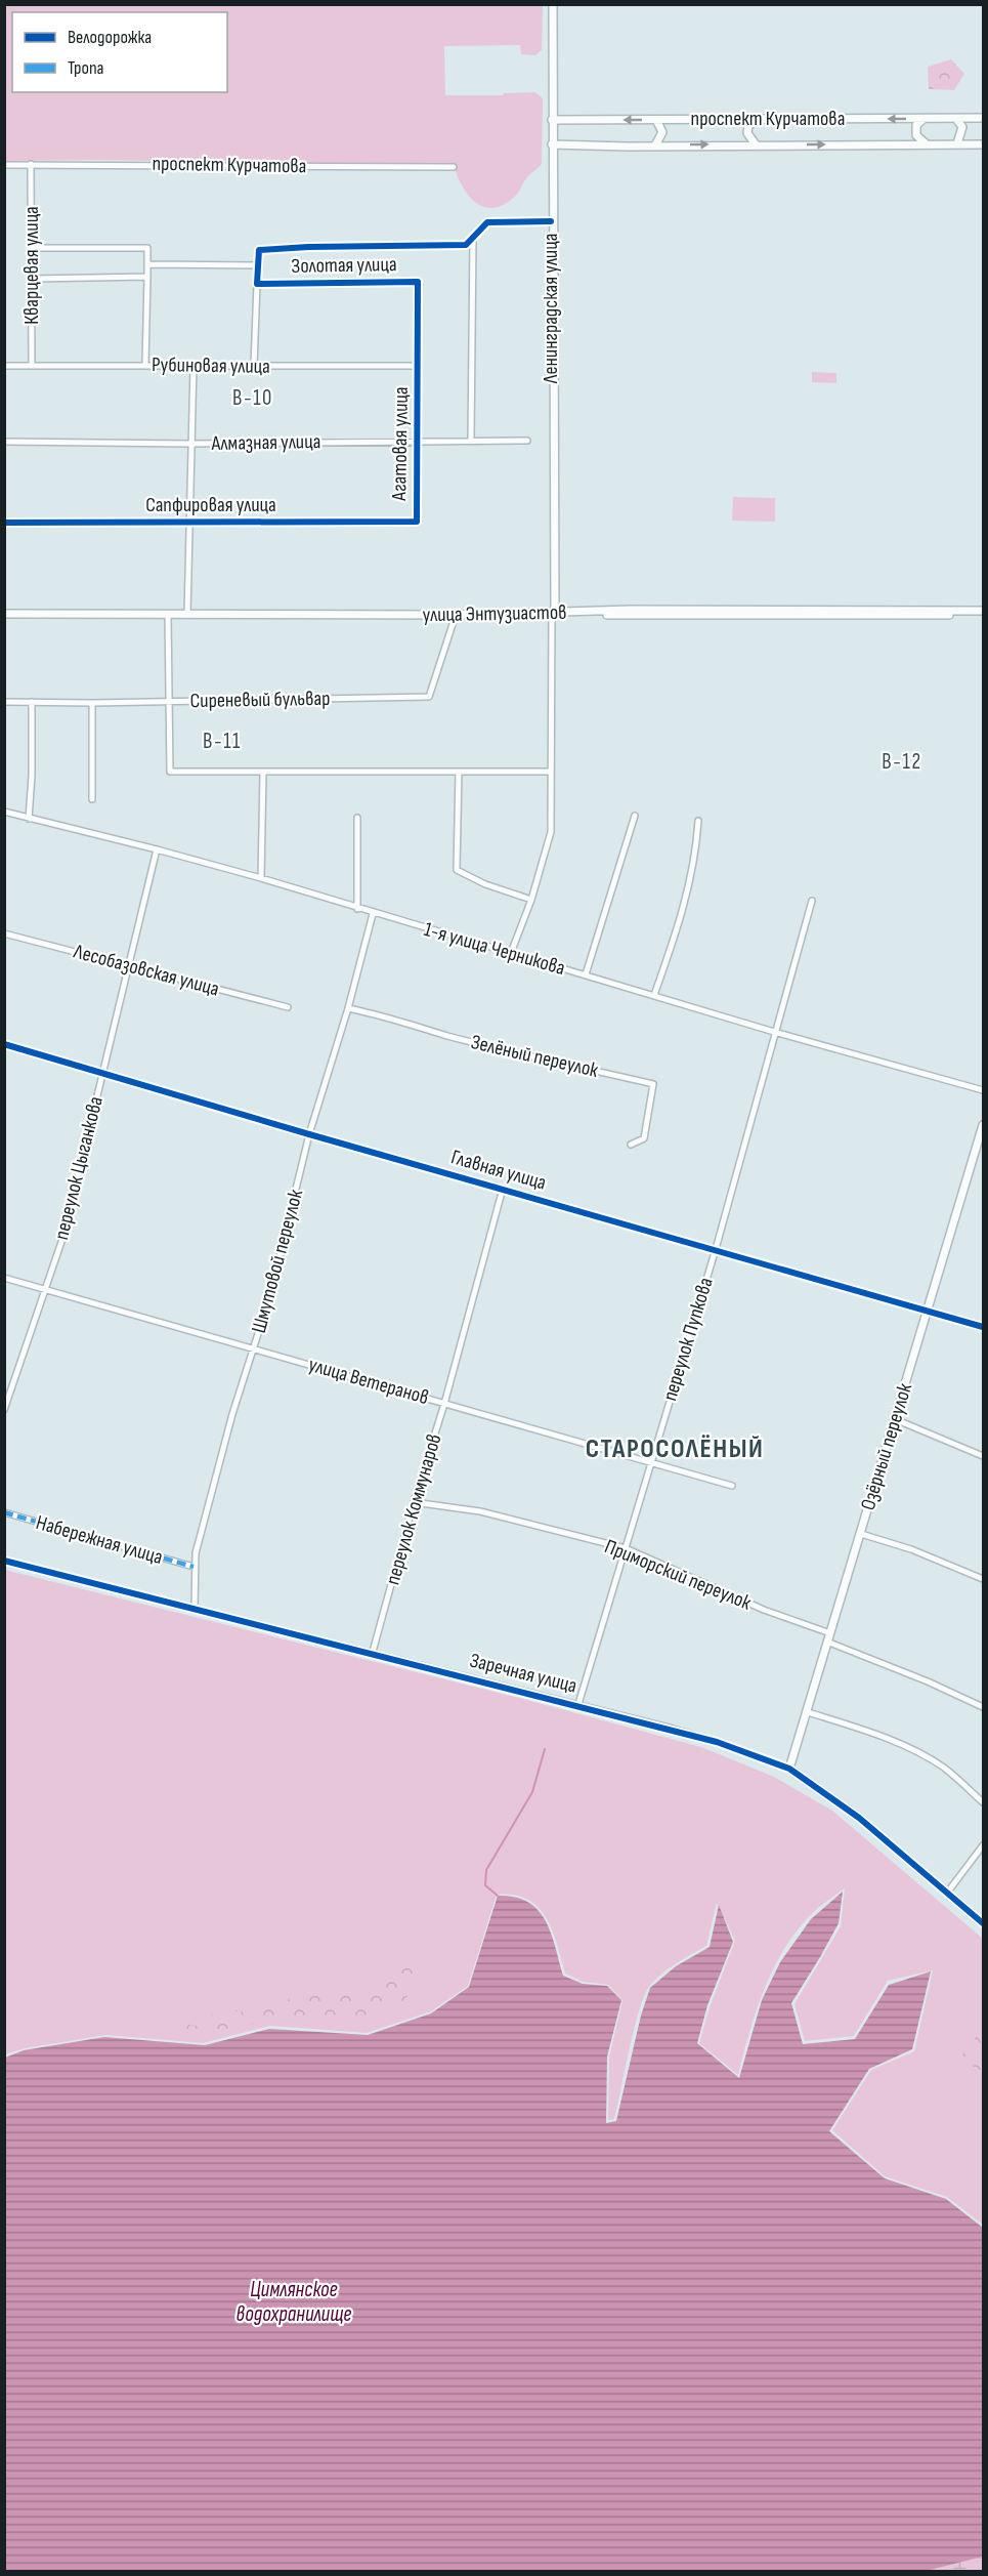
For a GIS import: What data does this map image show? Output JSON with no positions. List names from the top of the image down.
{
  "streets": {
    "street": [
      "проспект Курчатова",
      "Кварцевая улица",
      "Золотая улица",
      "Ленинградская улица",
      "Рубиновая улица",
      "Алмазная улица",
      "Агатовая улица",
      "Сапфировая улица",
      "улица Энтузиастов",
      "Сиреневый бульвар",
      "1-я улица Черникова",
      "Лесобазовская улица",
      "Зелёный переулок",
      "переулок Цыганкова",
      "Главная улица",
      "Шмутовой переулок",
      "переулок Пупкова",
      "улица Ветеранов",
      "Озёрный переулок",
      "переулок Коммунаров",
      "Набережная улица",
      "Приморский переулок",
      "Заречная улица"
    ]
  },
  "crossings": [
    ["проспект Курчатова", "Кварцевая улица"],
    ["проспект Курчатова", "Ленинградская улица"],
    ["Кварцевая улица", "Рубиновая улица"],
    ["Золотая улица", "Рубиновая улица"],
    ["Золотая улица", "Агатовая улица"],
    ["Ленинградская улица", "улица Энтузиастов"],
    ["Ленинградская улица", "1-я улица Черникова"],
    ["Рубиновая улица", "Агатовая улица"],
    ["Алмазная улица", "Агатовая улица"],
    ["Агатовая улица", "Сапфировая улица"],
    ["улица Энтузиастов", "Сиреневый бульвар"],
    ["1-я улица Черникова", "переулок Цыганкова"],
    ["1-я улица Черникова", "Шмутовой переулок"],
    ["1-я улица Черникова", "переулок Пупкова"],
    ["Лесобазовская улица", "переулок Цыганкова"],
    ["Зелёный переулок", "Шмутовой переулок"],
    ["переулок Цыганкова", "Главная улица"],
    ["переулок Цыганкова", "улица Ветеранов"],
    ["Главная улица", "Шмутовой переулок"],
    ["Главная улица", "переулок Пупкова"],
    ["Главная улица", "Озёрный переулок"],
    ["Главная улица", "переулок Коммунаров"],
    ["Шмутовой переулок", "улица Ветеранов"],
    ["Шмутовой переулок", "Набережная улица"],
    ["Шмутовой переулок", "Заречная улица"],
    ["переулок Пупкова", "улица Ветеранов"],
    ["переулок Пупкова", "Приморский переулок"],
    ["переулок Пупкова", "Заречная улица"],
    ["улица Ветеранов", "переулок Коммунаров"],
    ["Озёрный переулок", "Приморский переулок"],
    ["Озёрный переулок", "Заречная улица"],
    ["переулок Коммунаров", "Приморский переулок"],
    ["переулок Коммунаров", "Заречная улица"]
  ],
  "districts": [
    "В-10",
    "В-11",
    "В-12",
    "СТАРОCОЛЁНЫЙ"
  ],
  "water": ["Цимлянское водохранилище"],
  "legend": ["Велодорожка", "Тропа"]
}
